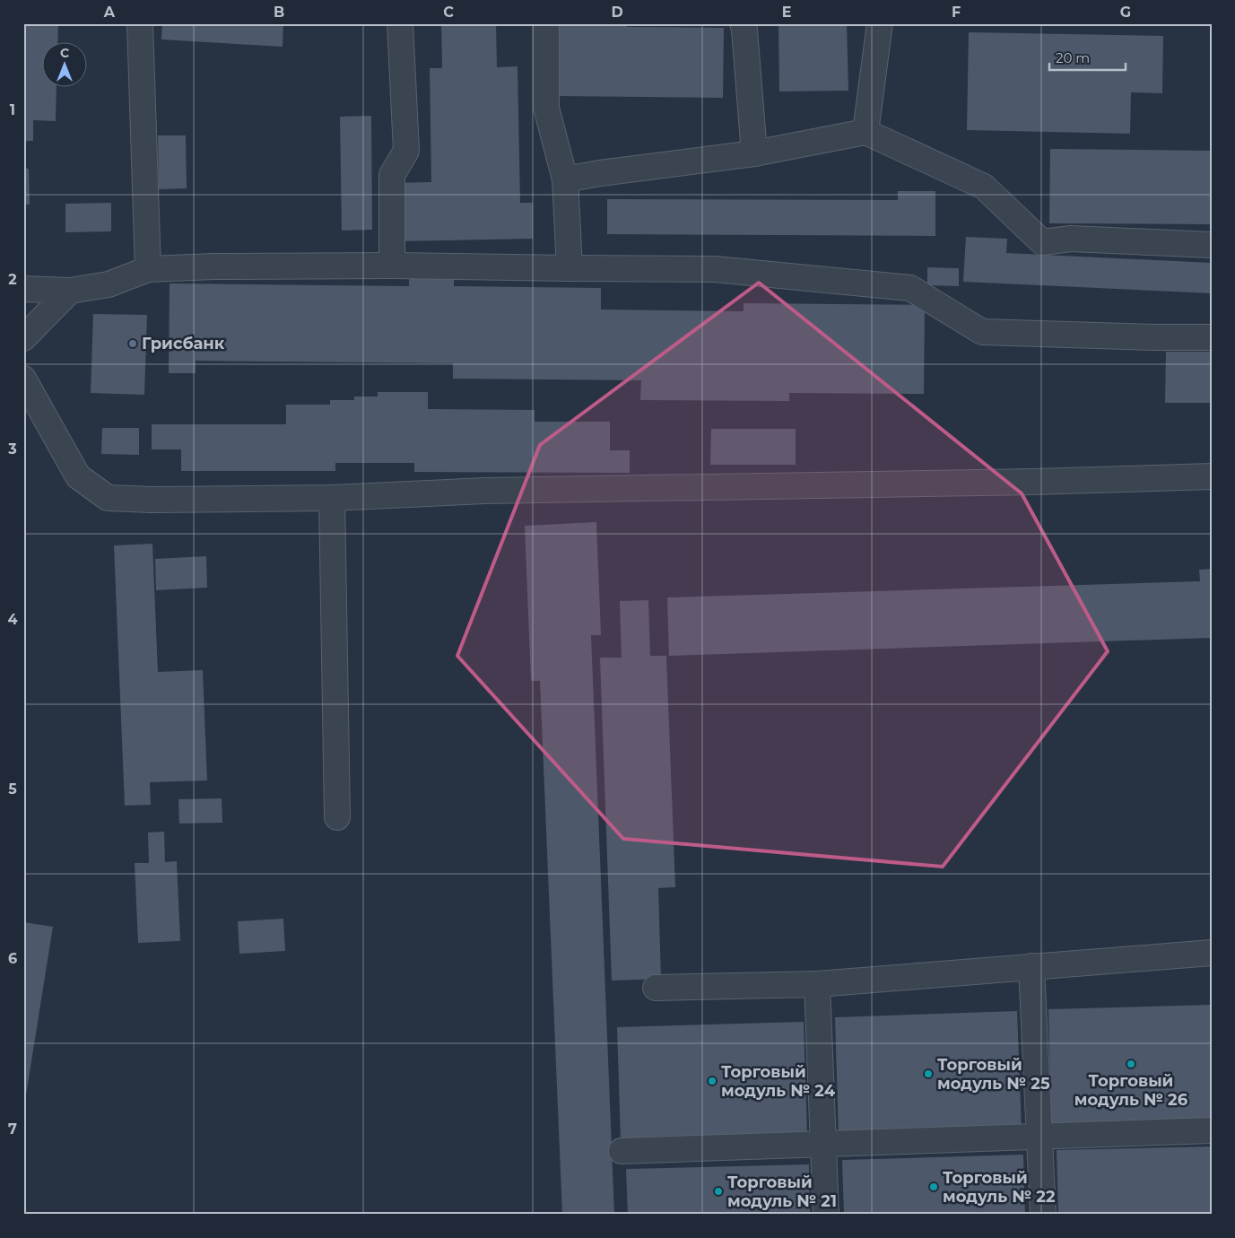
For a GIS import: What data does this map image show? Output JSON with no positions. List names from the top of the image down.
{
  "places": [
    "Грисбанк",
    "Торговый модуль № 26",
    "Торговый модуль № 25",
    "Торговый модуль № 24",
    "Торговый модуль № 22",
    "Торговый модуль № 21"
  ],
  "scale_bar": "20 m",
  "north": "top",
  "grid": {
    "columns": [
      "A",
      "B",
      "C",
      "D",
      "E",
      "F",
      "G"
    ],
    "rows": [
      "1",
      "2",
      "3",
      "4",
      "5",
      "6",
      "7"
    ]
  }
}
